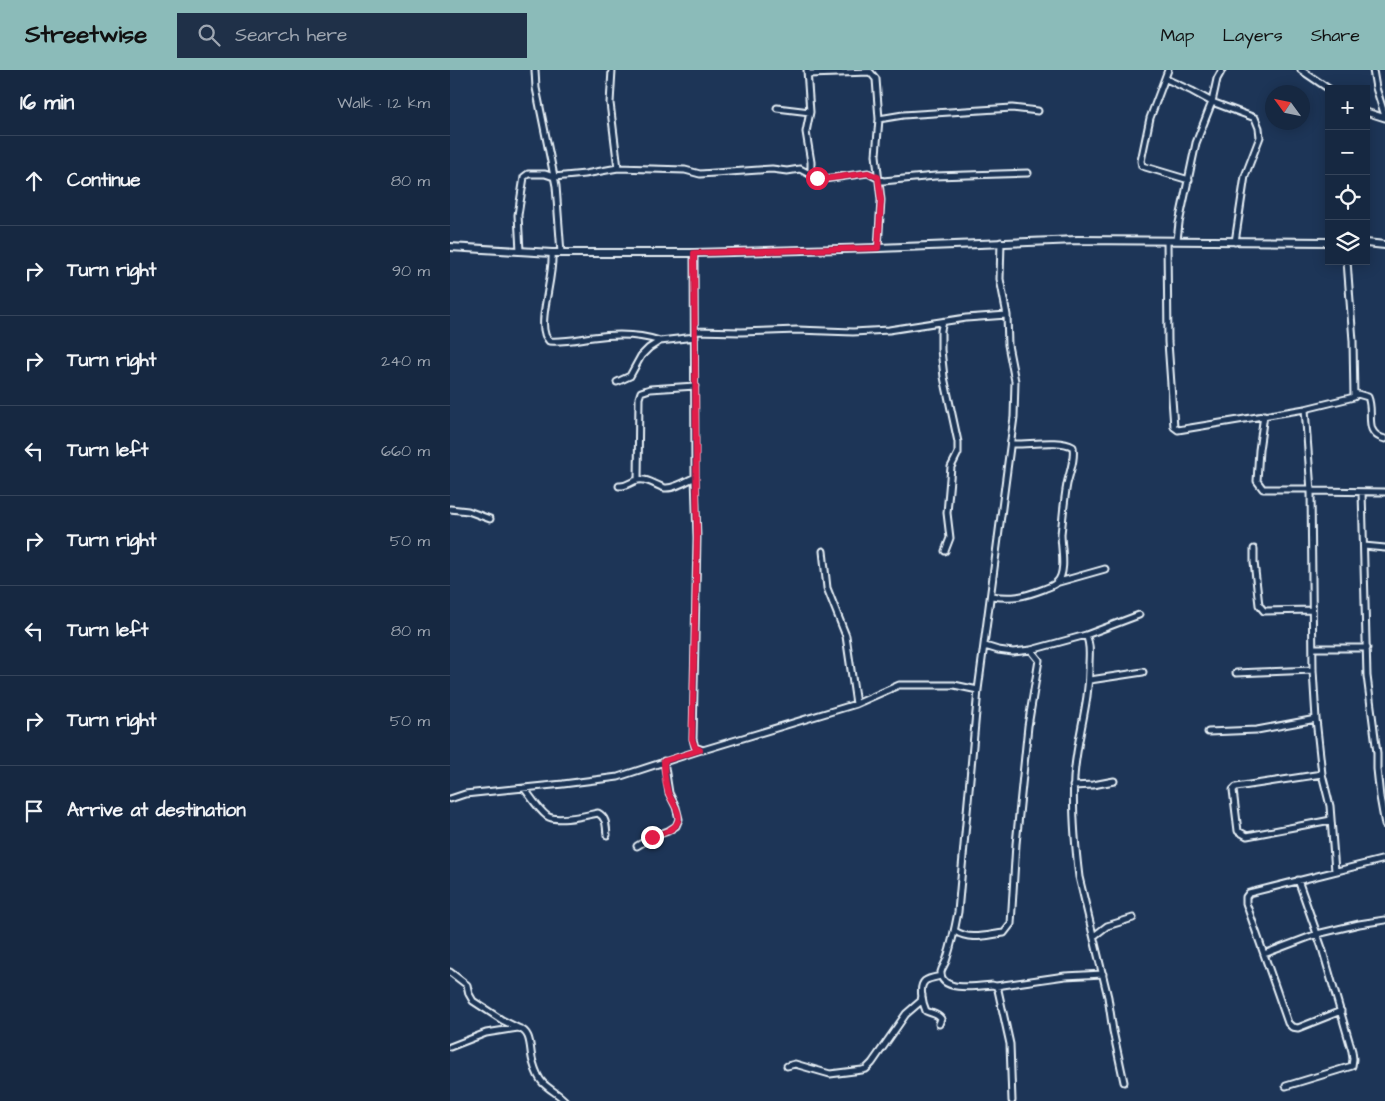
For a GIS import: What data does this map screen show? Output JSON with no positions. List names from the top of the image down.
{
  "north": "top left",
  "page": {
    "header": "Streetwise",
    "search": "Search here",
    "nav": ["Map", "Layers", "Share"],
    "heading": ["16 min", "Walk · 1.2 km"],
    "map_buttons": ["+", "−"],
    "list": [
      ["Continue", "80 m"],
      ["Turn right", "90 m"],
      ["Turn right", "240 m"],
      ["Turn left", "660 m"],
      ["Turn right", "50 m"],
      ["Turn left", "80 m"],
      ["Turn right", "50 m"],
      "Arrive at destination"
    ]
  }
}
